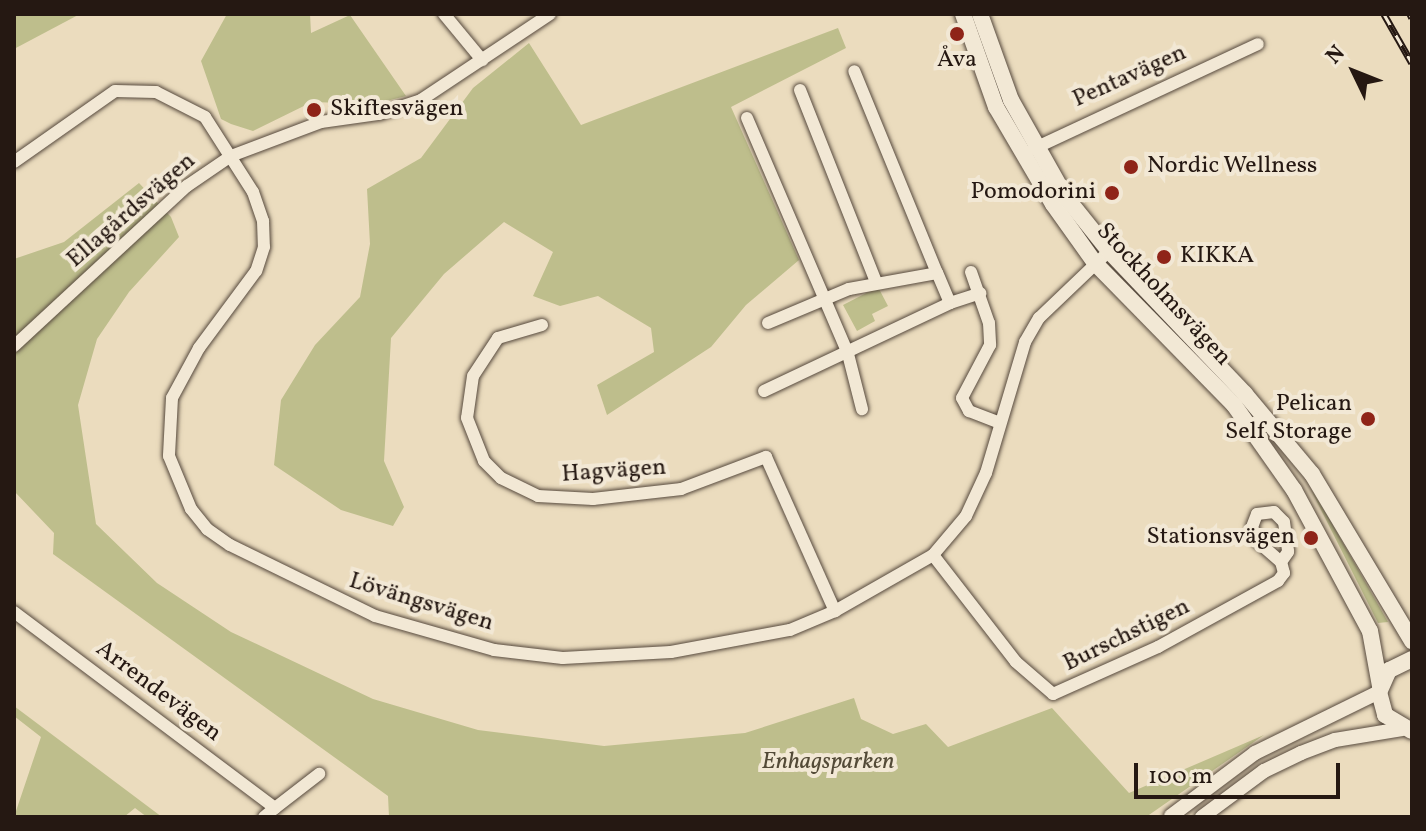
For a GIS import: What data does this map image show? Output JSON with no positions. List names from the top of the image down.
{
  "streets": {
    "main road": ["Stockholmsvägen"],
    "street": [
      "Pentavägen",
      "Ellagårdsvägen",
      "Hagvägen",
      "Lövängsvägen",
      "Burschstigen",
      "Arrendevägen"
    ]
  },
  "crossings": [
    ["Pentavägen", "Stockholmsvägen"],
    ["Ellagårdsvägen", "Lövängsvägen"],
    ["Stockholmsvägen", "Lövängsvägen"],
    ["Hagvägen", "Lövängsvägen"],
    ["Lövängsvägen", "Burschstigen"]
  ],
  "parks": ["Enhagsparken"],
  "places": [
    "Åva",
    "Skiftesvägen",
    "Nordic Wellness",
    "Pomodorini",
    "KIKKA",
    "Pelican Self Storage",
    "Stationsvägen"
  ],
  "scale_bar": "100 m",
  "north": "top left"
}
